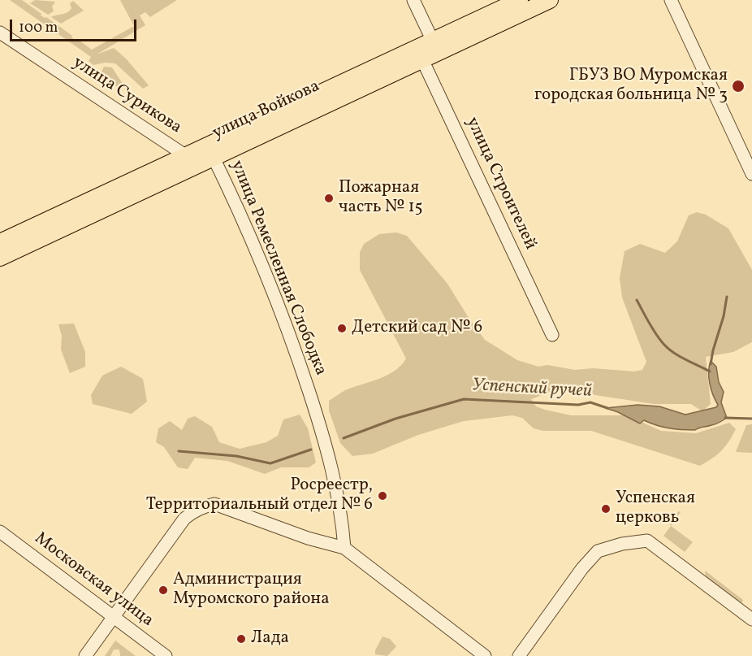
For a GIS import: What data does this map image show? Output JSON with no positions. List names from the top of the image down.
{
  "streets": {
    "main road": ["улица Войкова"],
    "street": [
      "улица Сурикова",
      "улица Строителей",
      "улица Ремесленная Слободка",
      "Московская улица"
    ]
  },
  "crossings": [
    ["улица Сурикова", "улица Войкова"],
    ["улица Войкова", "улица Строителей"],
    ["улица Войкова", "улица Ремесленная Слободка"]
  ],
  "water": ["Успенский ручей"],
  "places": [
    "ГБУЗ ВО Муромская городская больница № 3",
    "Пожарная часть № 15",
    "Детский сад № 6",
    "Росреестр, Территориальный отдел № 6",
    "Успенская церковь",
    "Администрация Муромского района",
    "Лада"
  ],
  "scale_bar": "100 m"
}
